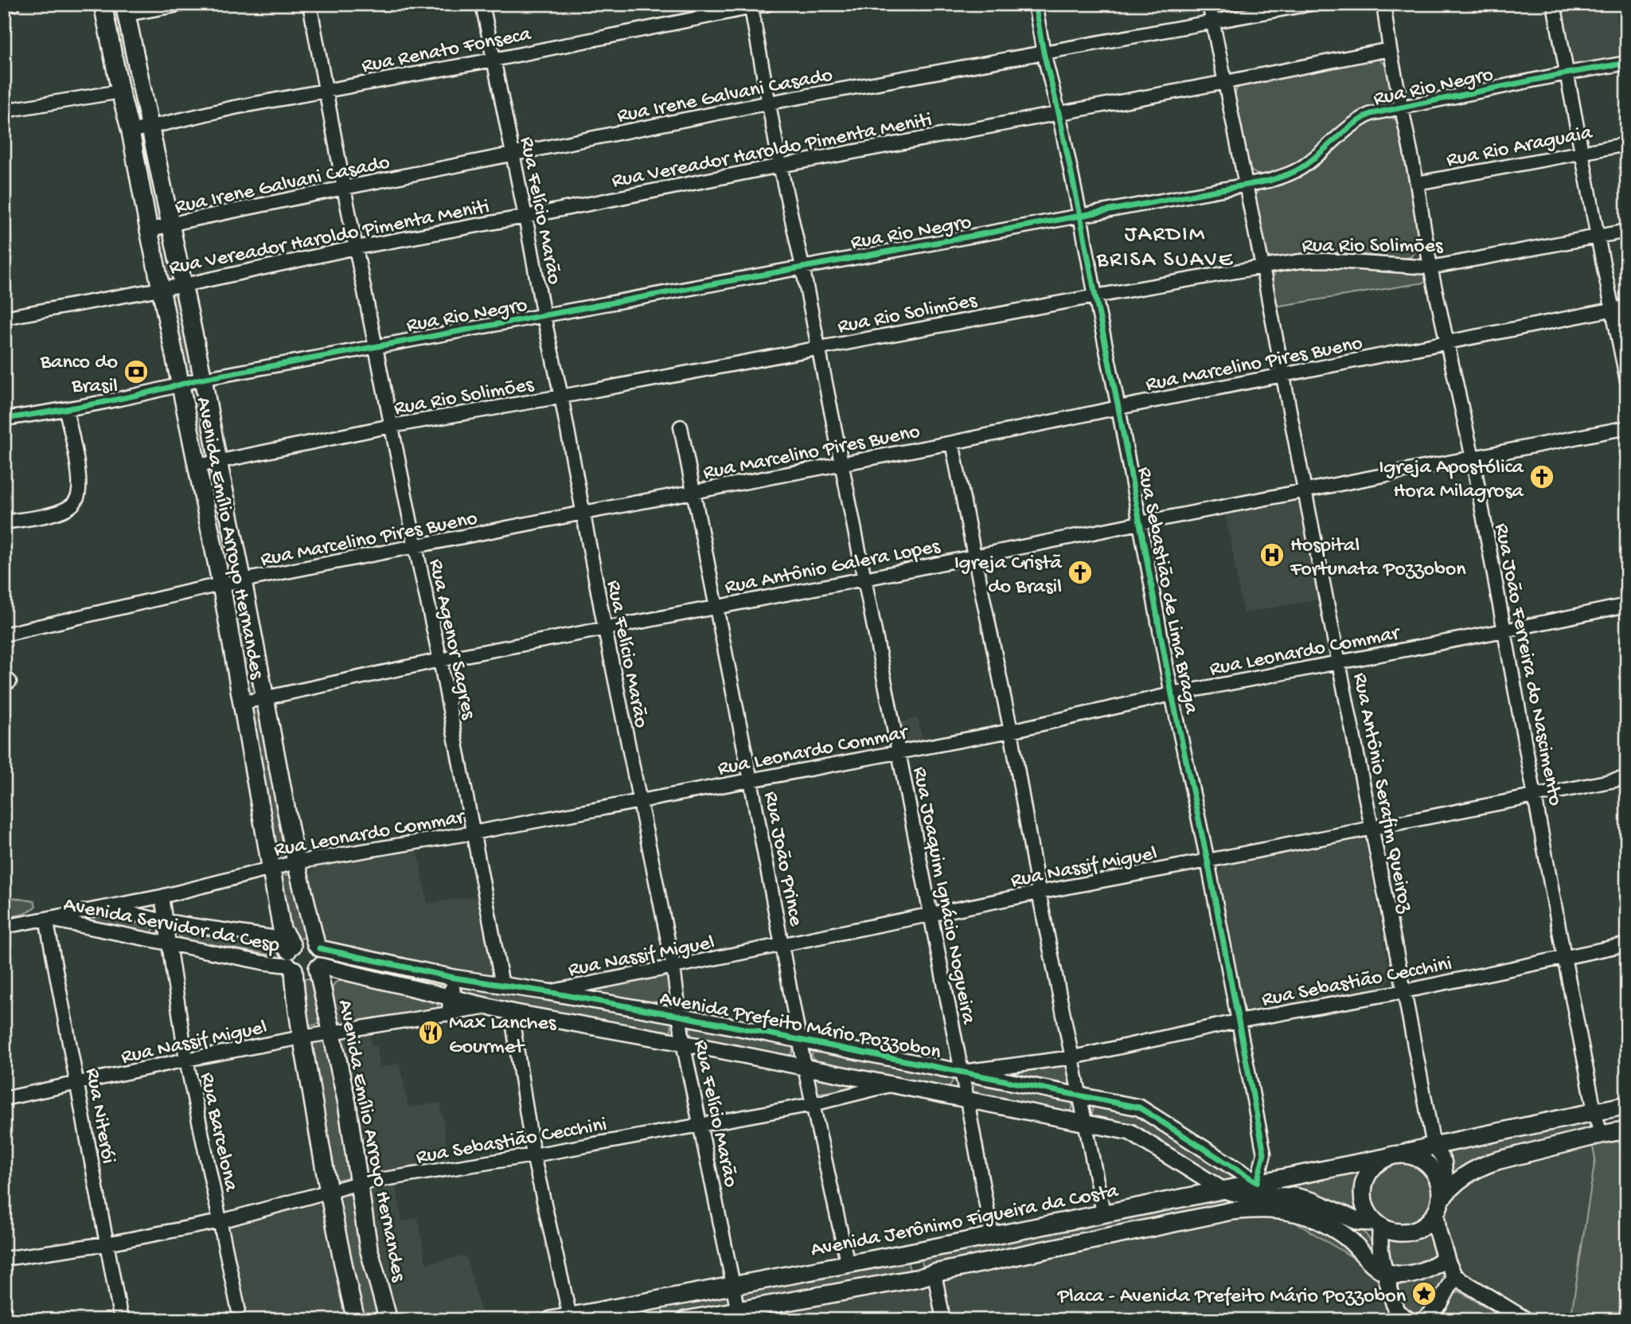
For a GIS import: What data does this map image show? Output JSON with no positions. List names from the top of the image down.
{
  "streets": {
    "main road": ["Avenida Emílio Arroyo Hernandes", "Avenida Prefeito Mário Pozzobon", "Avenida Jerônimo Figueira da Costa"],
    "street": [
      "Rua Renato Fonseca",
      "Rua Rio Negro",
      "Rua Irene Galvani Casado",
      "Rua Rio Araguaia",
      "Rua Vereador Haroldo Pimenta Meniti",
      "Rua Felício Marão",
      "Rua Rio Solimões",
      "Rua Marcelino Pires Bueno",
      "Rua Antônio Galera Lopes",
      "Rua Sebastião de Lima Braga",
      "Rua Agenor Sagres",
      "Rua Leonardo Commar",
      "Rua João Ferreira do Nascimento",
      "Rua Antônio Serafim Queiroz",
      "Rua João Prince",
      "Rua Nassif Miguel",
      "Rua Joaquim Ignácio Nogueira",
      "Avenida Servidor da Cesp",
      "Rua Sebastião Cecchini",
      "Rua Niterói",
      "Rua Barcelona"
    ]
  },
  "crossings": [
    ["Rua Renato Fonseca", "Rua Felício Marão"],
    ["Rua Renato Fonseca", "Avenida Emílio Arroyo Hernandes"],
    ["Rua Renato Fonseca", "Rua Agenor Sagres"],
    ["Rua Renato Fonseca", "Rua Joaquim Ignácio Nogueira"],
    ["Rua Rio Negro", "Rua Felício Marão"],
    ["Rua Rio Negro", "Avenida Emílio Arroyo Hernandes"],
    ["Rua Rio Negro", "Rua Sebastião de Lima Braga"],
    ["Rua Rio Negro", "Rua Agenor Sagres"],
    ["Rua Rio Negro", "Rua João Ferreira do Nascimento"],
    ["Rua Rio Negro", "Rua Antônio Serafim Queiroz"],
    ["Rua Rio Negro", "Rua Joaquim Ignácio Nogueira"],
    ["Rua Irene Galvani Casado", "Rua Felício Marão"],
    ["Rua Irene Galvani Casado", "Avenida Emílio Arroyo Hernandes"],
    ["Rua Irene Galvani Casado", "Rua Sebastião de Lima Braga"],
    ["Rua Irene Galvani Casado", "Rua Agenor Sagres"],
    ["Rua Irene Galvani Casado", "Rua Antônio Serafim Queiroz"],
    ["Rua Irene Galvani Casado", "Rua Joaquim Ignácio Nogueira"],
    ["Rua Rio Araguaia", "Rua João Ferreira do Nascimento"],
    ["Rua Vereador Haroldo Pimenta Meniti", "Rua Felício Marão"],
    ["Rua Vereador Haroldo Pimenta Meniti", "Avenida Emílio Arroyo Hernandes"],
    ["Rua Vereador Haroldo Pimenta Meniti", "Rua Sebastião de Lima Braga"],
    ["Rua Vereador Haroldo Pimenta Meniti", "Rua Agenor Sagres"],
    ["Rua Vereador Haroldo Pimenta Meniti", "Rua João Ferreira do Nascimento"],
    ["Rua Vereador Haroldo Pimenta Meniti", "Rua Antônio Serafim Queiroz"],
    ["Rua Vereador Haroldo Pimenta Meniti", "Rua Joaquim Ignácio Nogueira"],
    ["Rua Felício Marão", "Rua Rio Solimões"],
    ["Rua Felício Marão", "Rua Marcelino Pires Bueno"],
    ["Rua Felício Marão", "Rua Antônio Galera Lopes"],
    ["Rua Felício Marão", "Rua Leonardo Commar"],
    ["Rua Felício Marão", "Rua Nassif Miguel"],
    ["Rua Felício Marão", "Rua Sebastião Cecchini"],
    ["Rua Felício Marão", "Avenida Prefeito Mário Pozzobon"],
    ["Rua Felício Marão", "Avenida Jerônimo Figueira da Costa"],
    ["Rua Rio Solimões", "Avenida Emílio Arroyo Hernandes"],
    ["Rua Rio Solimões", "Rua Sebastião de Lima Braga"],
    ["Rua Rio Solimões", "Rua Agenor Sagres"],
    ["Rua Rio Solimões", "Rua João Ferreira do Nascimento"],
    ["Rua Rio Solimões", "Rua Antônio Serafim Queiroz"],
    ["Rua Rio Solimões", "Rua Joaquim Ignácio Nogueira"],
    ["Rua Marcelino Pires Bueno", "Avenida Emílio Arroyo Hernandes"],
    ["Rua Marcelino Pires Bueno", "Rua Sebastião de Lima Braga"],
    ["Rua Marcelino Pires Bueno", "Rua Agenor Sagres"],
    ["Rua Marcelino Pires Bueno", "Rua João Ferreira do Nascimento"],
    ["Rua Marcelino Pires Bueno", "Rua Antônio Serafim Queiroz"],
    ["Rua Marcelino Pires Bueno", "Rua João Prince"],
    ["Rua Marcelino Pires Bueno", "Rua Joaquim Ignácio Nogueira"],
    ["Avenida Emílio Arroyo Hernandes", "Rua Antônio Galera Lopes"],
    ["Avenida Emílio Arroyo Hernandes", "Rua Leonardo Commar"],
    ["Avenida Emílio Arroyo Hernandes", "Rua Nassif Miguel"],
    ["Avenida Emílio Arroyo Hernandes", "Avenida Servidor da Cesp"],
    ["Avenida Emílio Arroyo Hernandes", "Rua Sebastião Cecchini"],
    ["Avenida Emílio Arroyo Hernandes", "Avenida Prefeito Mário Pozzobon"],
    ["Rua Antônio Galera Lopes", "Rua Sebastião de Lima Braga"],
    ["Rua Antônio Galera Lopes", "Rua Agenor Sagres"],
    ["Rua Antônio Galera Lopes", "Rua João Ferreira do Nascimento"],
    ["Rua Antônio Galera Lopes", "Rua Antônio Serafim Queiroz"],
    ["Rua Antônio Galera Lopes", "Rua João Prince"],
    ["Rua Antônio Galera Lopes", "Rua Joaquim Ignácio Nogueira"],
    ["Rua Sebastião de Lima Braga", "Rua Leonardo Commar"],
    ["Rua Sebastião de Lima Braga", "Rua Nassif Miguel"],
    ["Rua Sebastião de Lima Braga", "Rua Sebastião Cecchini"],
    ["Rua Sebastião de Lima Braga", "Avenida Prefeito Mário Pozzobon"],
    ["Rua Sebastião de Lima Braga", "Avenida Jerônimo Figueira da Costa"],
    ["Rua Agenor Sagres", "Rua Leonardo Commar"],
    ["Rua Agenor Sagres", "Avenida Prefeito Mário Pozzobon"],
    ["Rua Leonardo Commar", "Rua João Ferreira do Nascimento"],
    ["Rua Leonardo Commar", "Rua Antônio Serafim Queiroz"],
    ["Rua Leonardo Commar", "Rua João Prince"],
    ["Rua Leonardo Commar", "Rua Joaquim Ignácio Nogueira"],
    ["Rua Leonardo Commar", "Avenida Servidor da Cesp"],
    ["Rua Leonardo Commar", "Rua Niterói"],
    ["Rua Leonardo Commar", "Rua Barcelona"],
    ["Rua João Ferreira do Nascimento", "Rua Nassif Miguel"],
    ["Rua João Ferreira do Nascimento", "Rua Sebastião Cecchini"],
    ["Rua João Ferreira do Nascimento", "Avenida Jerônimo Figueira da Costa"],
    ["Rua Antônio Serafim Queiroz", "Rua Nassif Miguel"],
    ["Rua Antônio Serafim Queiroz", "Rua Sebastião Cecchini"],
    ["Rua Antônio Serafim Queiroz", "Avenida Prefeito Mário Pozzobon"],
    ["Rua Antônio Serafim Queiroz", "Avenida Jerônimo Figueira da Costa"],
    ["Rua João Prince", "Rua Nassif Miguel"],
    ["Rua João Prince", "Rua Sebastião Cecchini"],
    ["Rua João Prince", "Avenida Prefeito Mário Pozzobon"],
    ["Rua João Prince", "Avenida Jerônimo Figueira da Costa"],
    ["Rua Nassif Miguel", "Rua Joaquim Ignácio Nogueira"],
    ["Rua Nassif Miguel", "Avenida Prefeito Mário Pozzobon"],
    ["Rua Nassif Miguel", "Rua Niterói"],
    ["Rua Nassif Miguel", "Rua Barcelona"],
    ["Rua Joaquim Ignácio Nogueira", "Rua Sebastião Cecchini"],
    ["Rua Joaquim Ignácio Nogueira", "Avenida Prefeito Mário Pozzobon"],
    ["Rua Joaquim Ignácio Nogueira", "Avenida Jerônimo Figueira da Costa"],
    ["Avenida Servidor da Cesp", "Avenida Prefeito Mário Pozzobon"],
    ["Avenida Servidor da Cesp", "Rua Niterói"],
    ["Avenida Servidor da Cesp", "Rua Barcelona"],
    ["Rua Sebastião Cecchini", "Avenida Prefeito Mário Pozzobon"],
    ["Rua Sebastião Cecchini", "Rua Niterói"],
    ["Rua Sebastião Cecchini", "Rua Barcelona"],
    ["Avenida Prefeito Mário Pozzobon", "Avenida Jerônimo Figueira da Costa"]
  ],
  "districts": ["JARDIM BRISA SUAVE"],
  "places": {
    "bank": ["Banco do Brasil"],
    "church": ["Igreja Apostólica Hora Milagrosa", "Igreja Cristã do Brasil"],
    "hospital": ["Hospital Fortunata Pozzobon"],
    "restaurant": ["Max Lanches Gourmet"],
    "place": ["Placa - Avenida Prefeito Mário Pozzobon"]
  }
}
